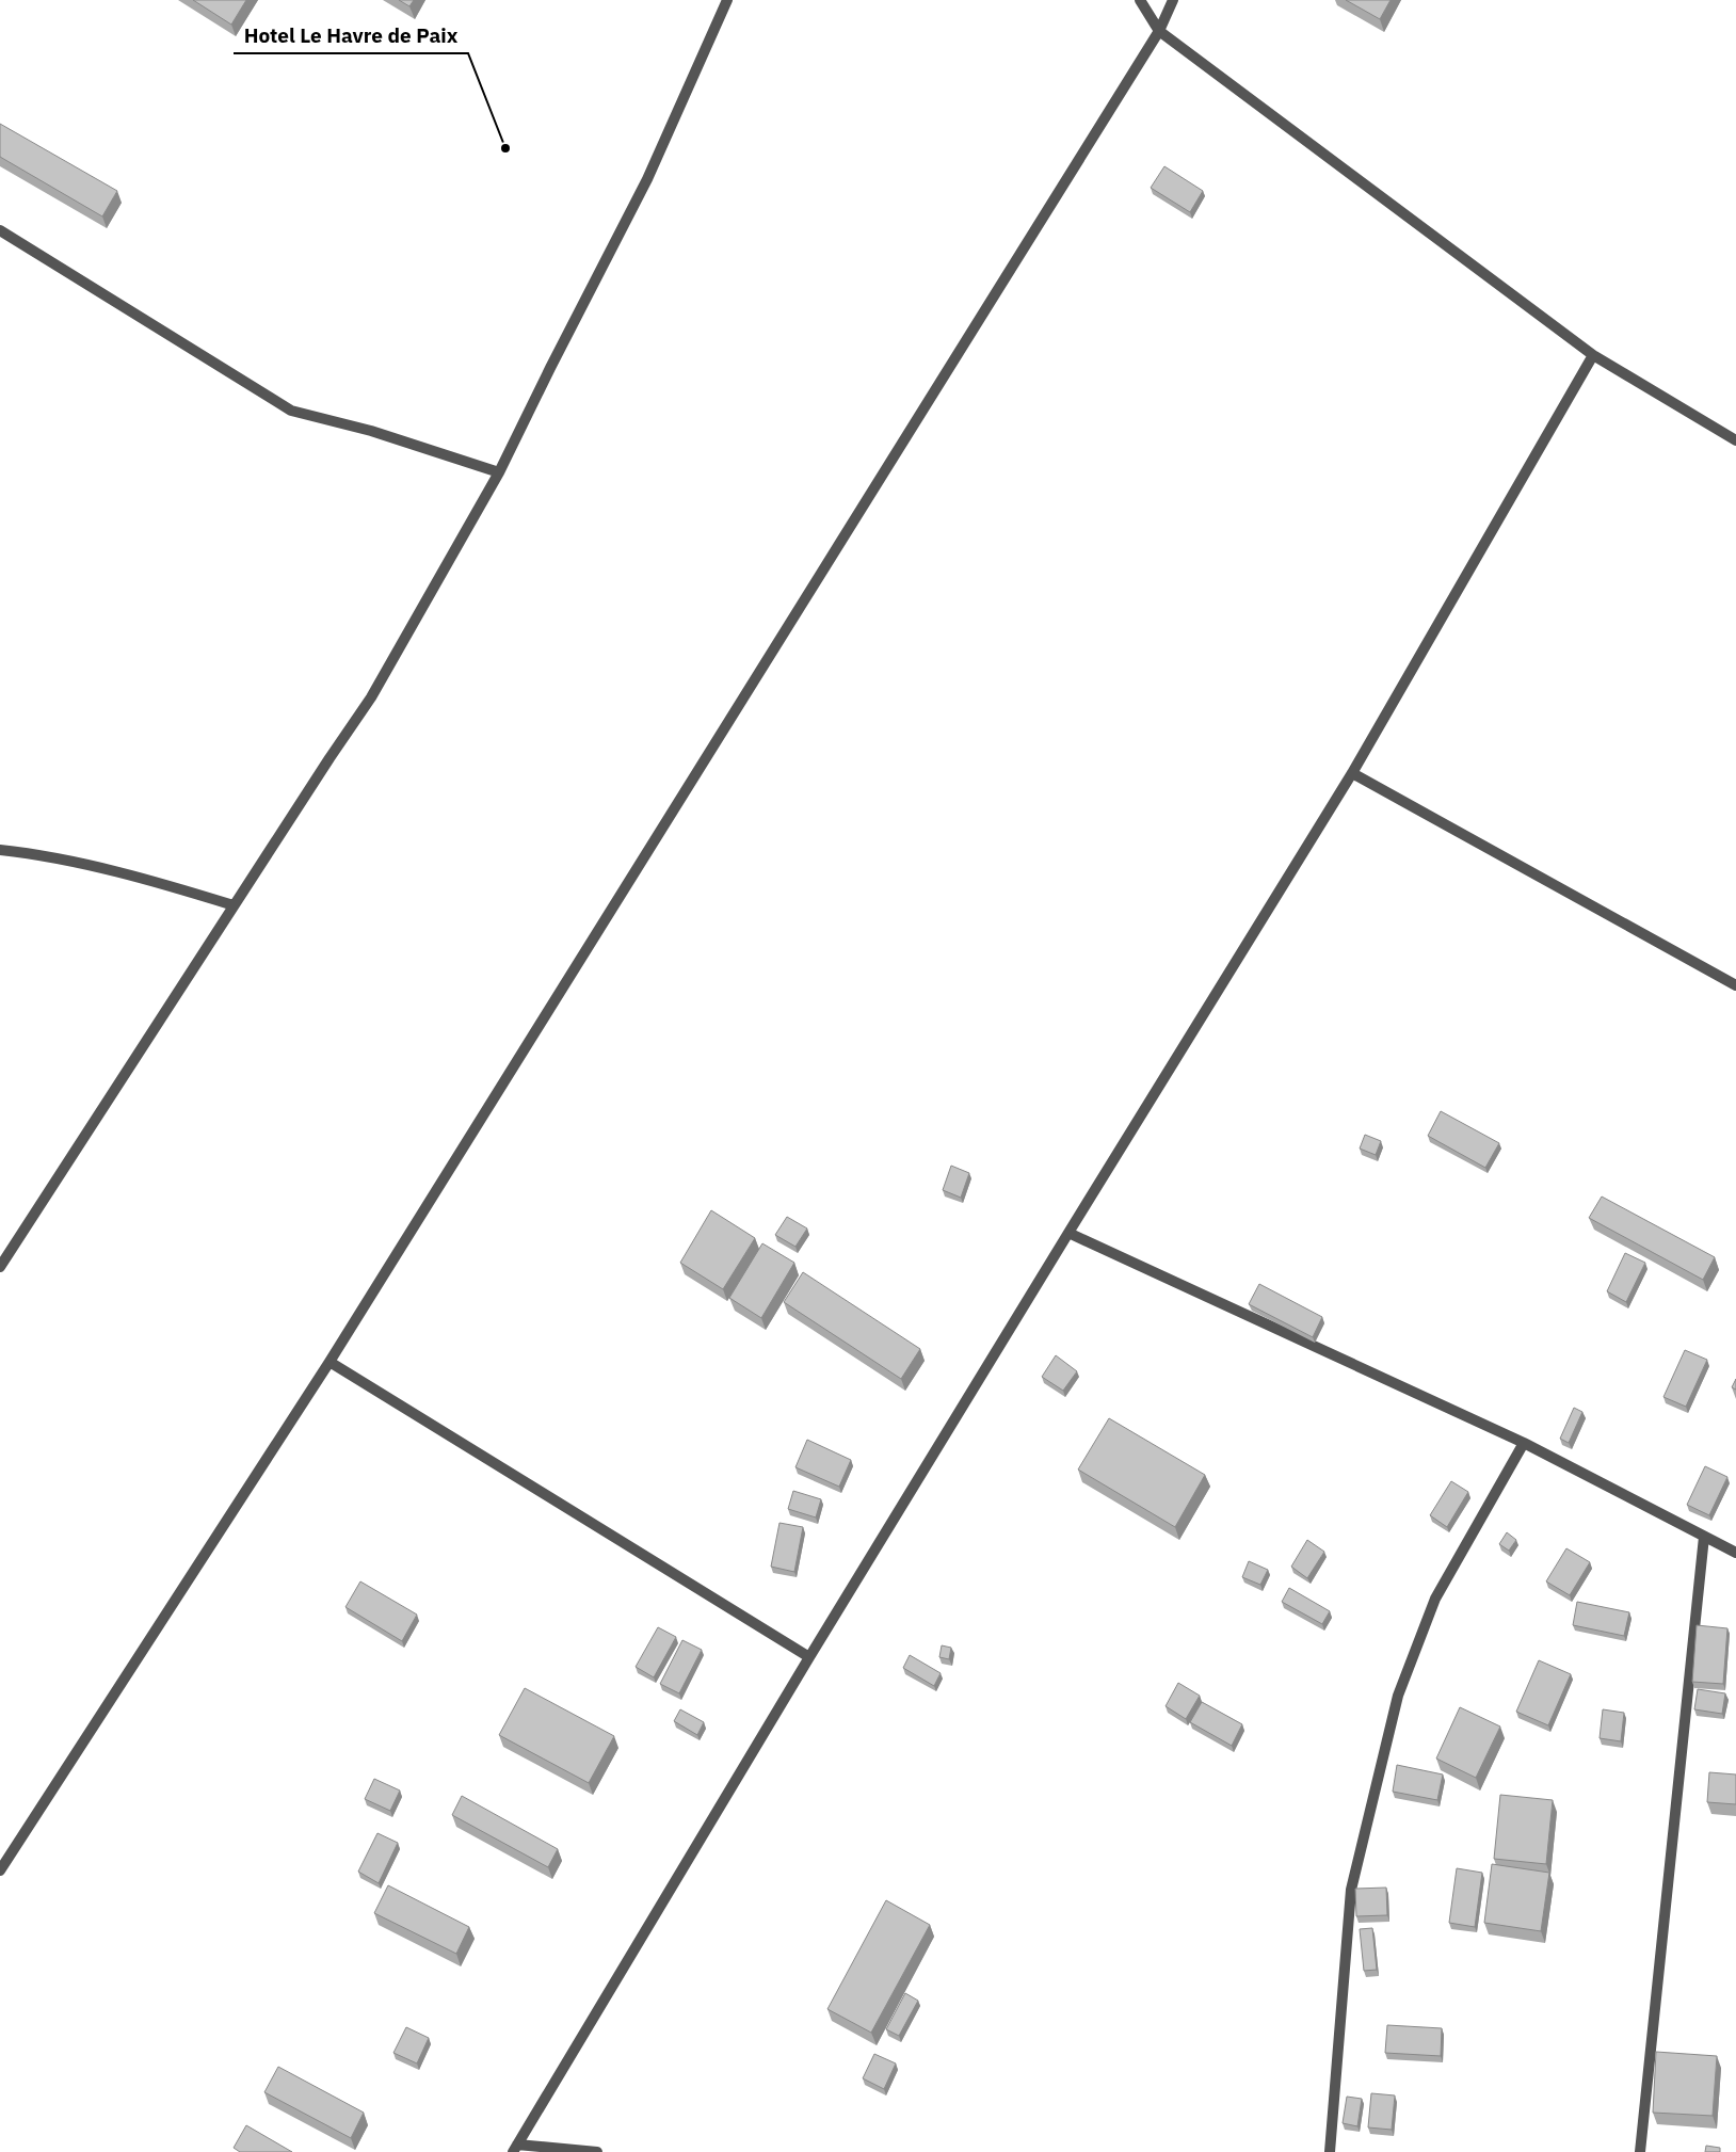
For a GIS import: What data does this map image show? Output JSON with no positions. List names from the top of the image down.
{
  "places": ["Hotel Le Havre de Paix"]
}
